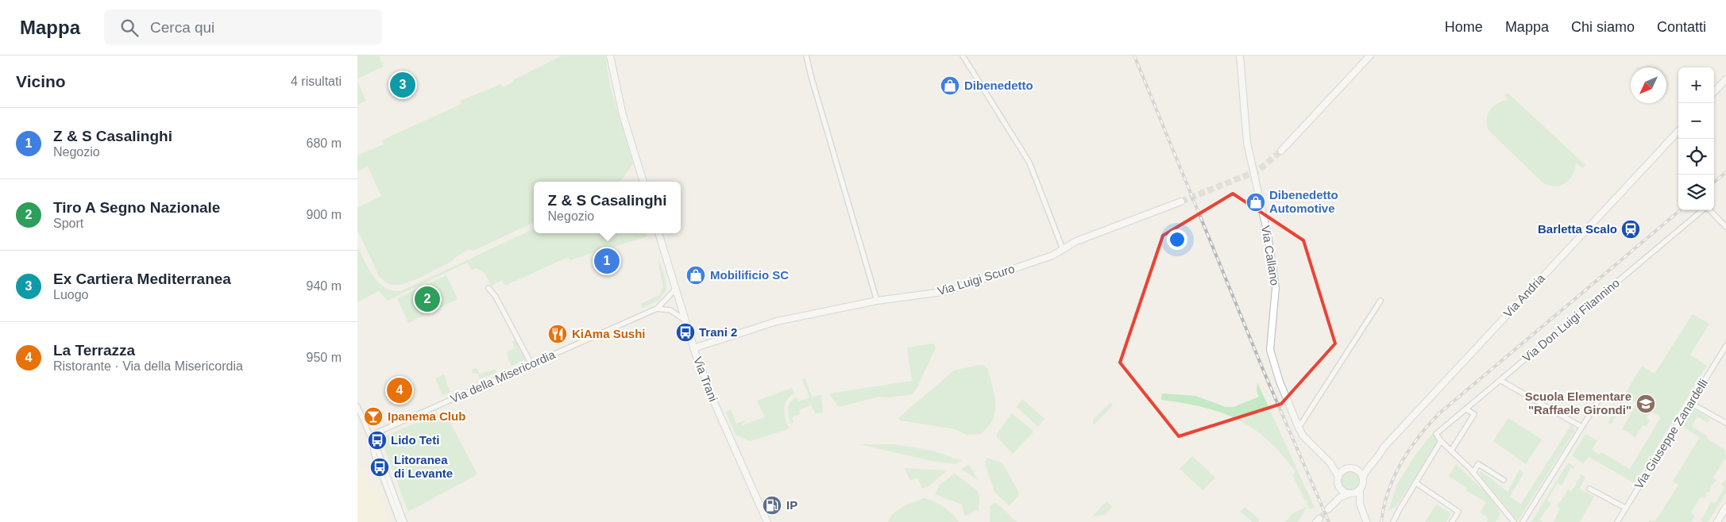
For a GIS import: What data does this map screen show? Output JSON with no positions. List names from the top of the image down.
{
  "streets": {
    "main road": [
      "Via Callano",
      "Via Luigi Scuro",
      "Via Andria",
      "Via Trani"
    ],
    "street": ["Via Don Luigi Filannino", "Via della Misericordia", "Via Giuseppe Zanardelli"]
  },
  "crossings": [
    ["Via Callano", "Via Andria"],
    ["Via Luigi Scuro", "Via Trani"],
    ["Via della Misericordia", "Via Trani"]
  ],
  "places": {
    "shop": ["Dibenedetto", "Dibenedetto Automotive", "Mobilificio SC"],
    "station": ["Barletta Scalo"],
    "bus stop": ["Trani 2", "Lido Teti", "Litoranea di Levante"],
    "restaurant": ["KiAma Sushi"],
    "school or university": ["Scuola Elementare \"Raffaele Girondi\""],
    "bar": ["Ipanema Club"],
    "fuel station": ["IP"]
  },
  "north": "bottom left",
  "page": {
    "header": "Mappa",
    "search": "Cerca qui",
    "nav": [
      "Home",
      "Mappa",
      "Chi siamo",
      "Contatti"
    ],
    "heading": ["Vicino", "4 risultati"],
    "map_buttons": ["+", "−"],
    "pins": [
      "3",
      "1",
      "2",
      "4"
    ],
    "list": [
      {
        "mark": "1",
        "name": "Z & S Casalinghi",
        "note": "Negozio",
        "value": "680 m"
      },
      {
        "mark": "2",
        "name": "Tiro A Segno Nazionale",
        "note": "Sport",
        "value": "900 m"
      },
      {
        "mark": "3",
        "name": "Ex Cartiera Mediterranea",
        "note": "Luogo",
        "value": "940 m"
      },
      {
        "mark": "4",
        "name": "La Terrazza",
        "note": "Ristorante · Via della Misericordia",
        "value": "950 m"
      }
    ],
    "popup": ["Z & S Casalinghi", "Negozio"]
  }
}
